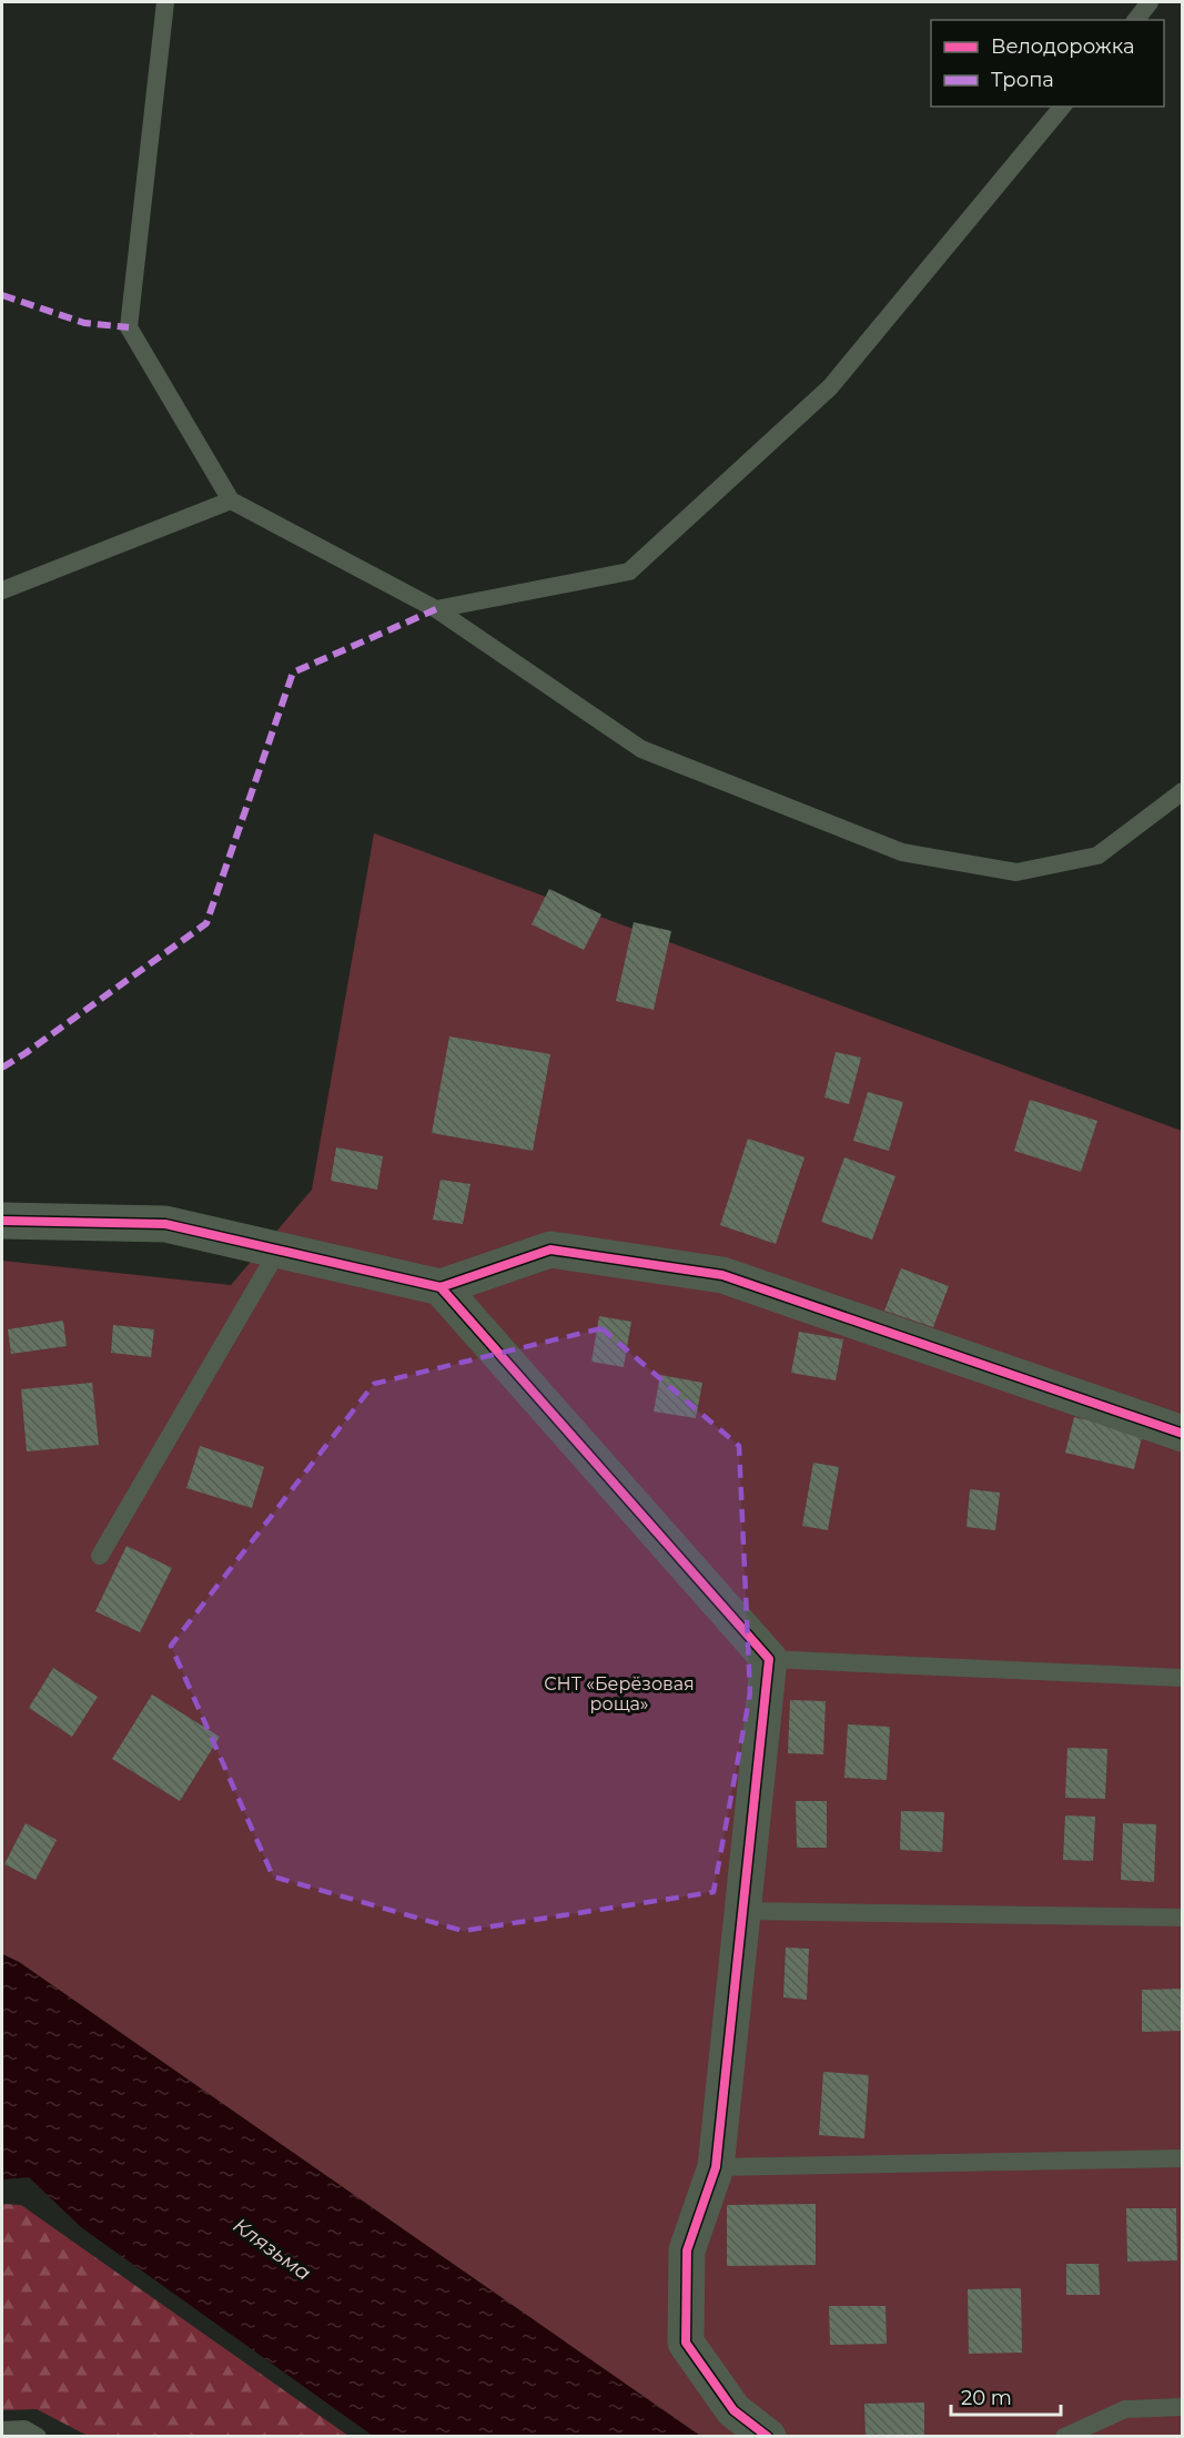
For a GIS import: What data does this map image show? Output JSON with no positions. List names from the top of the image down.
{
  "water": ["Клязьма"],
  "parks": ["СНТ «Берёзовая роща»"],
  "legend": ["Велодорожка", "Тропа"],
  "scale_bar": "20 m"
}
